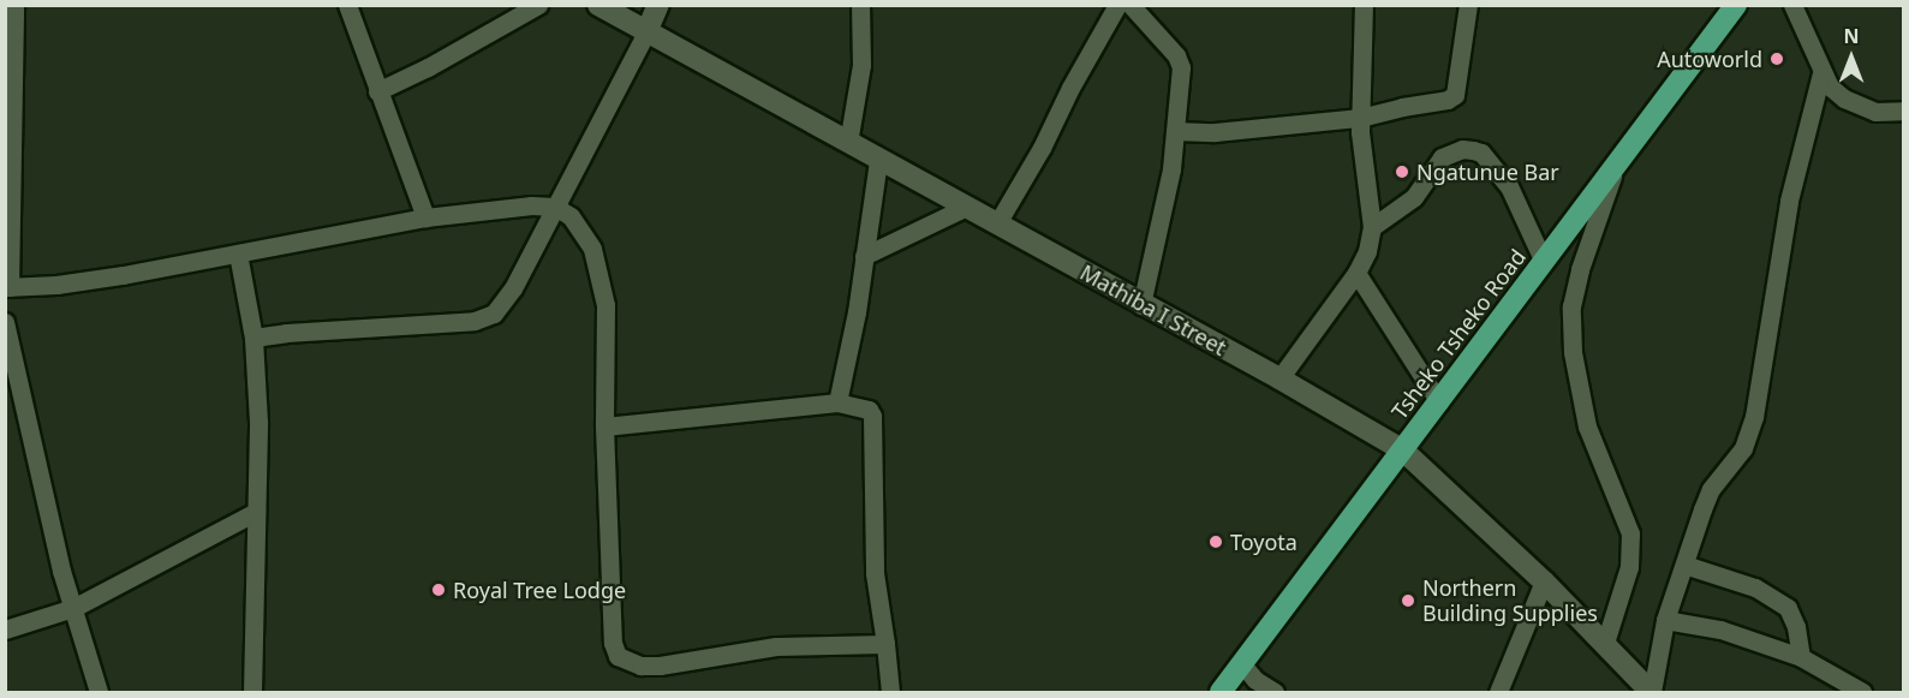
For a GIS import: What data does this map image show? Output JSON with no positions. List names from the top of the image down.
{
  "streets": {
    "highway": ["Tsheko Tsheko Road"],
    "street": ["Mathiba I Street"]
  },
  "crossings": [
    ["Mathiba I Street", "Tsheko Tsheko Road"]
  ],
  "places": [
    "Autoworld",
    "Ngatunue Bar",
    "Toyota",
    "Royal Tree Lodge",
    "Northern Building Supplies"
  ],
  "north": "top"
}
